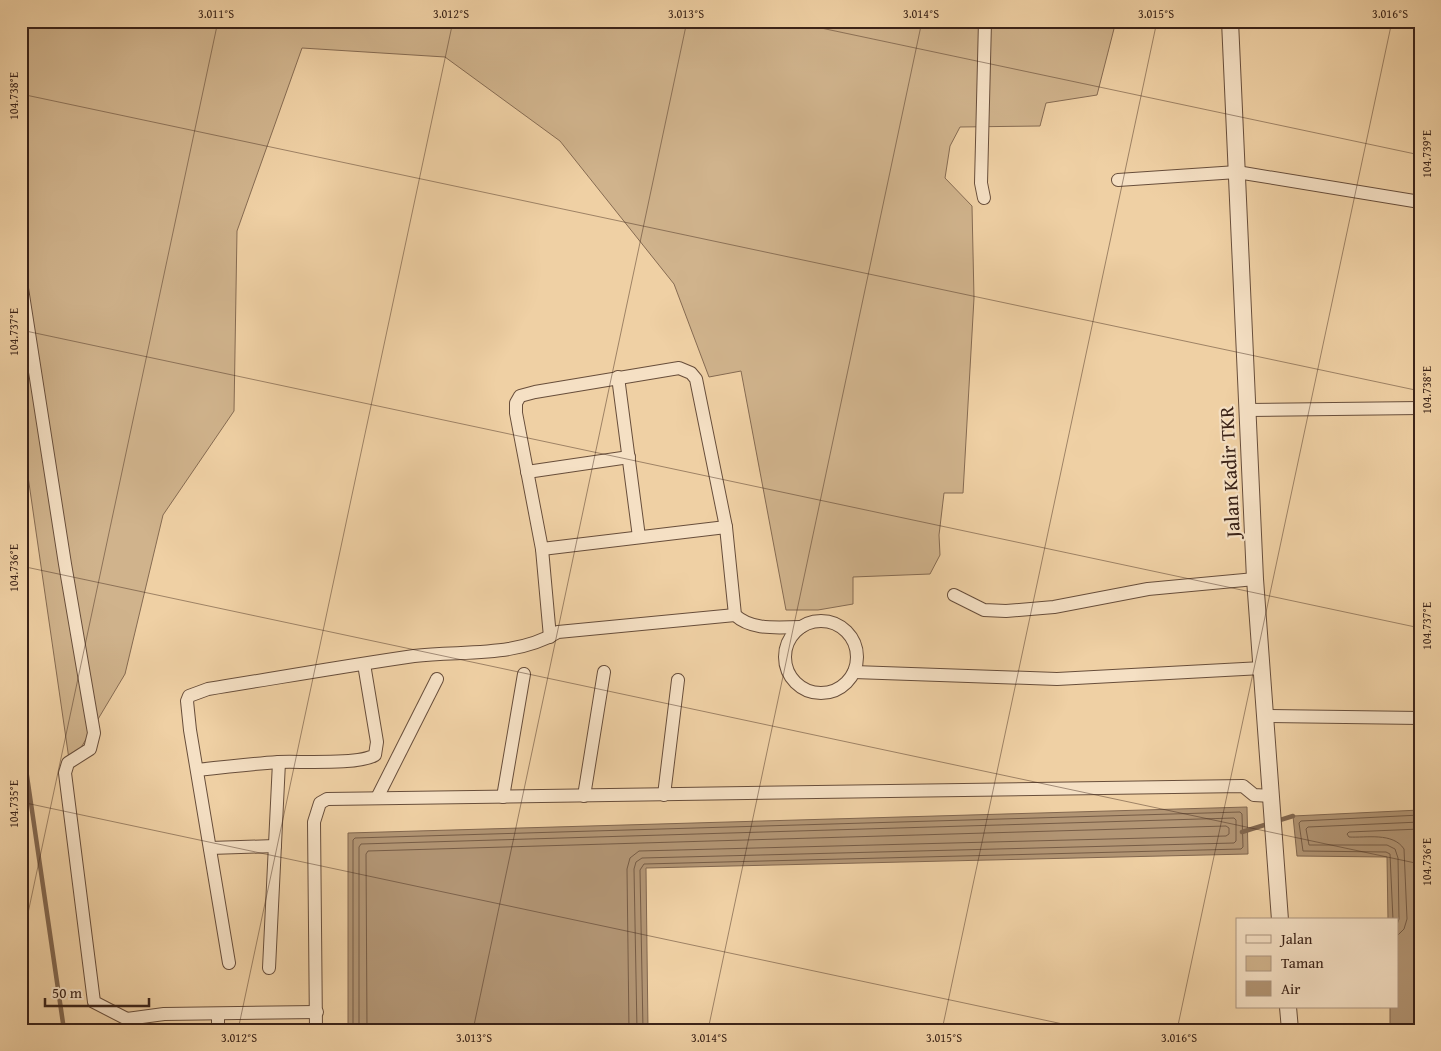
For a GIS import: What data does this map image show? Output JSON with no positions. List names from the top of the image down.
{
  "streets": {
    "street": ["Jalan Kadir TKR"]
  },
  "legend": ["Jalan", "Taman", "Air"],
  "scale_bar": "50 m",
  "coordinates": [
    "3.011°S",
    "3.012°S",
    "3.013°S",
    "3.014°S",
    "3.015°S",
    "3.016°S",
    "104.738°E",
    "104.739°E",
    "104.737°E",
    "104.736°E",
    "104.735°E"
  ]
}
